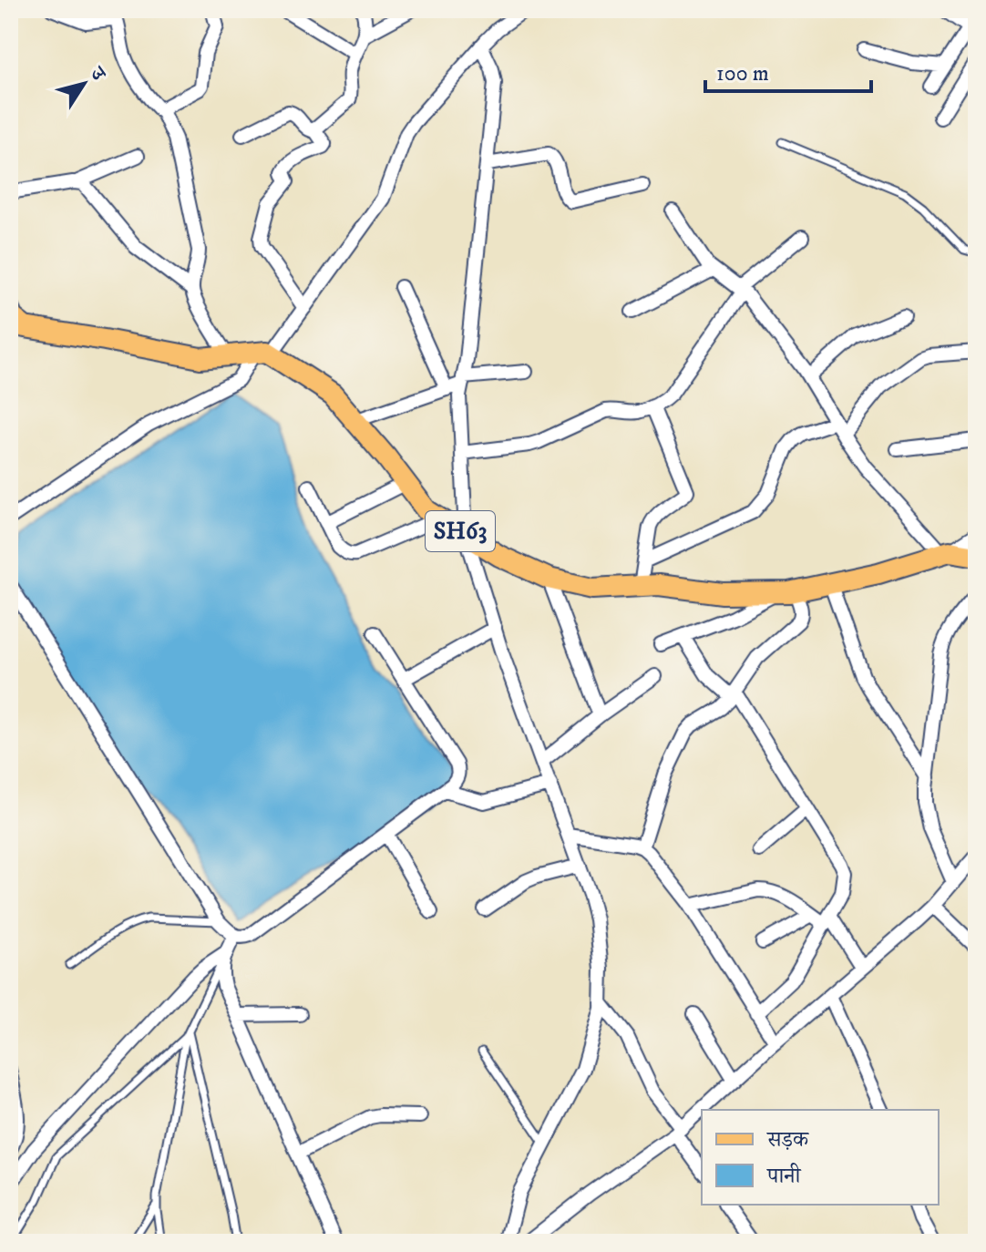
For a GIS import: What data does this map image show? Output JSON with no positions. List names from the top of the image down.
{
  "streets": {
    "main road": ["SH63"]
  },
  "legend": ["सड़क", "पानी"],
  "scale_bar": "100 m",
  "north": "top right"
}
